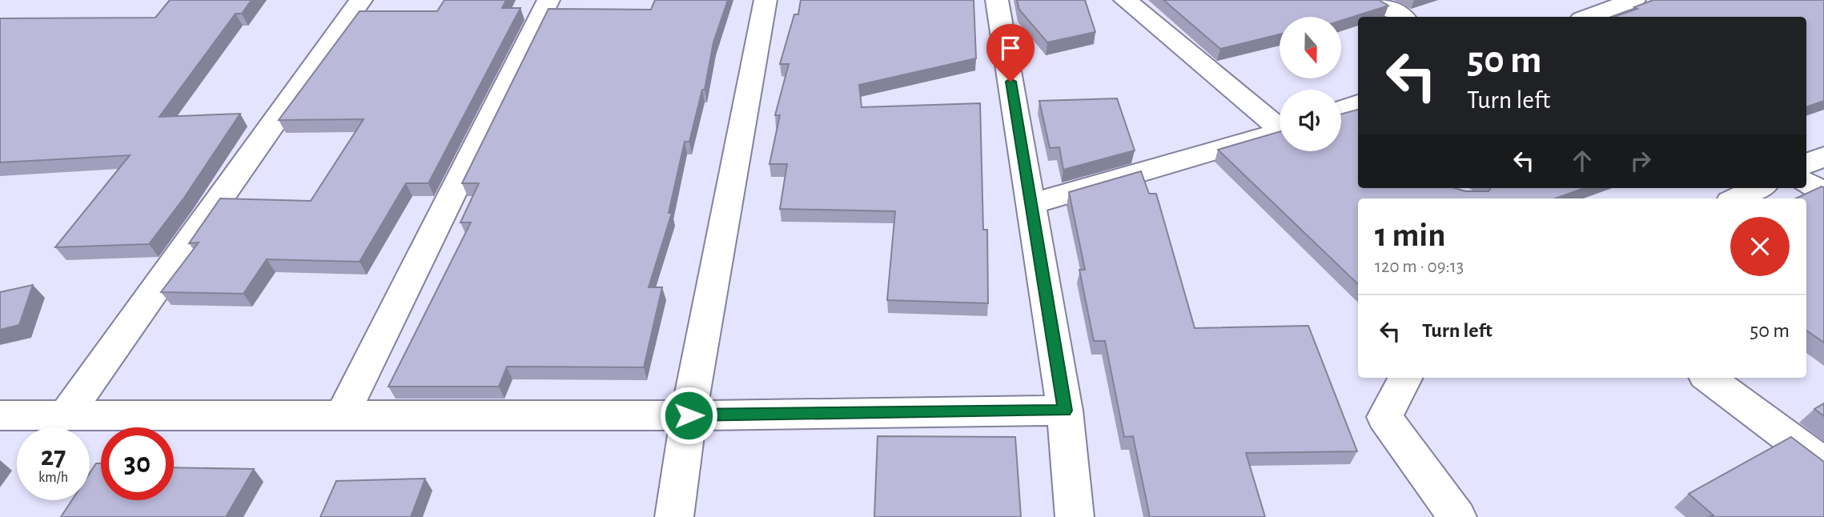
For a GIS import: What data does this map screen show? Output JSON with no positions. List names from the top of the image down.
{
  "north": "bottom",
  "page": {
    "turn": ["50 m", "Turn left"],
    "heading": ["1 min", "120 m · 09:13"],
    "list": [
      {
        "name": "Turn left",
        "value": "50 m"
      }
    ],
    "speed": "27 km/h",
    "limit": "30"
  }
}
